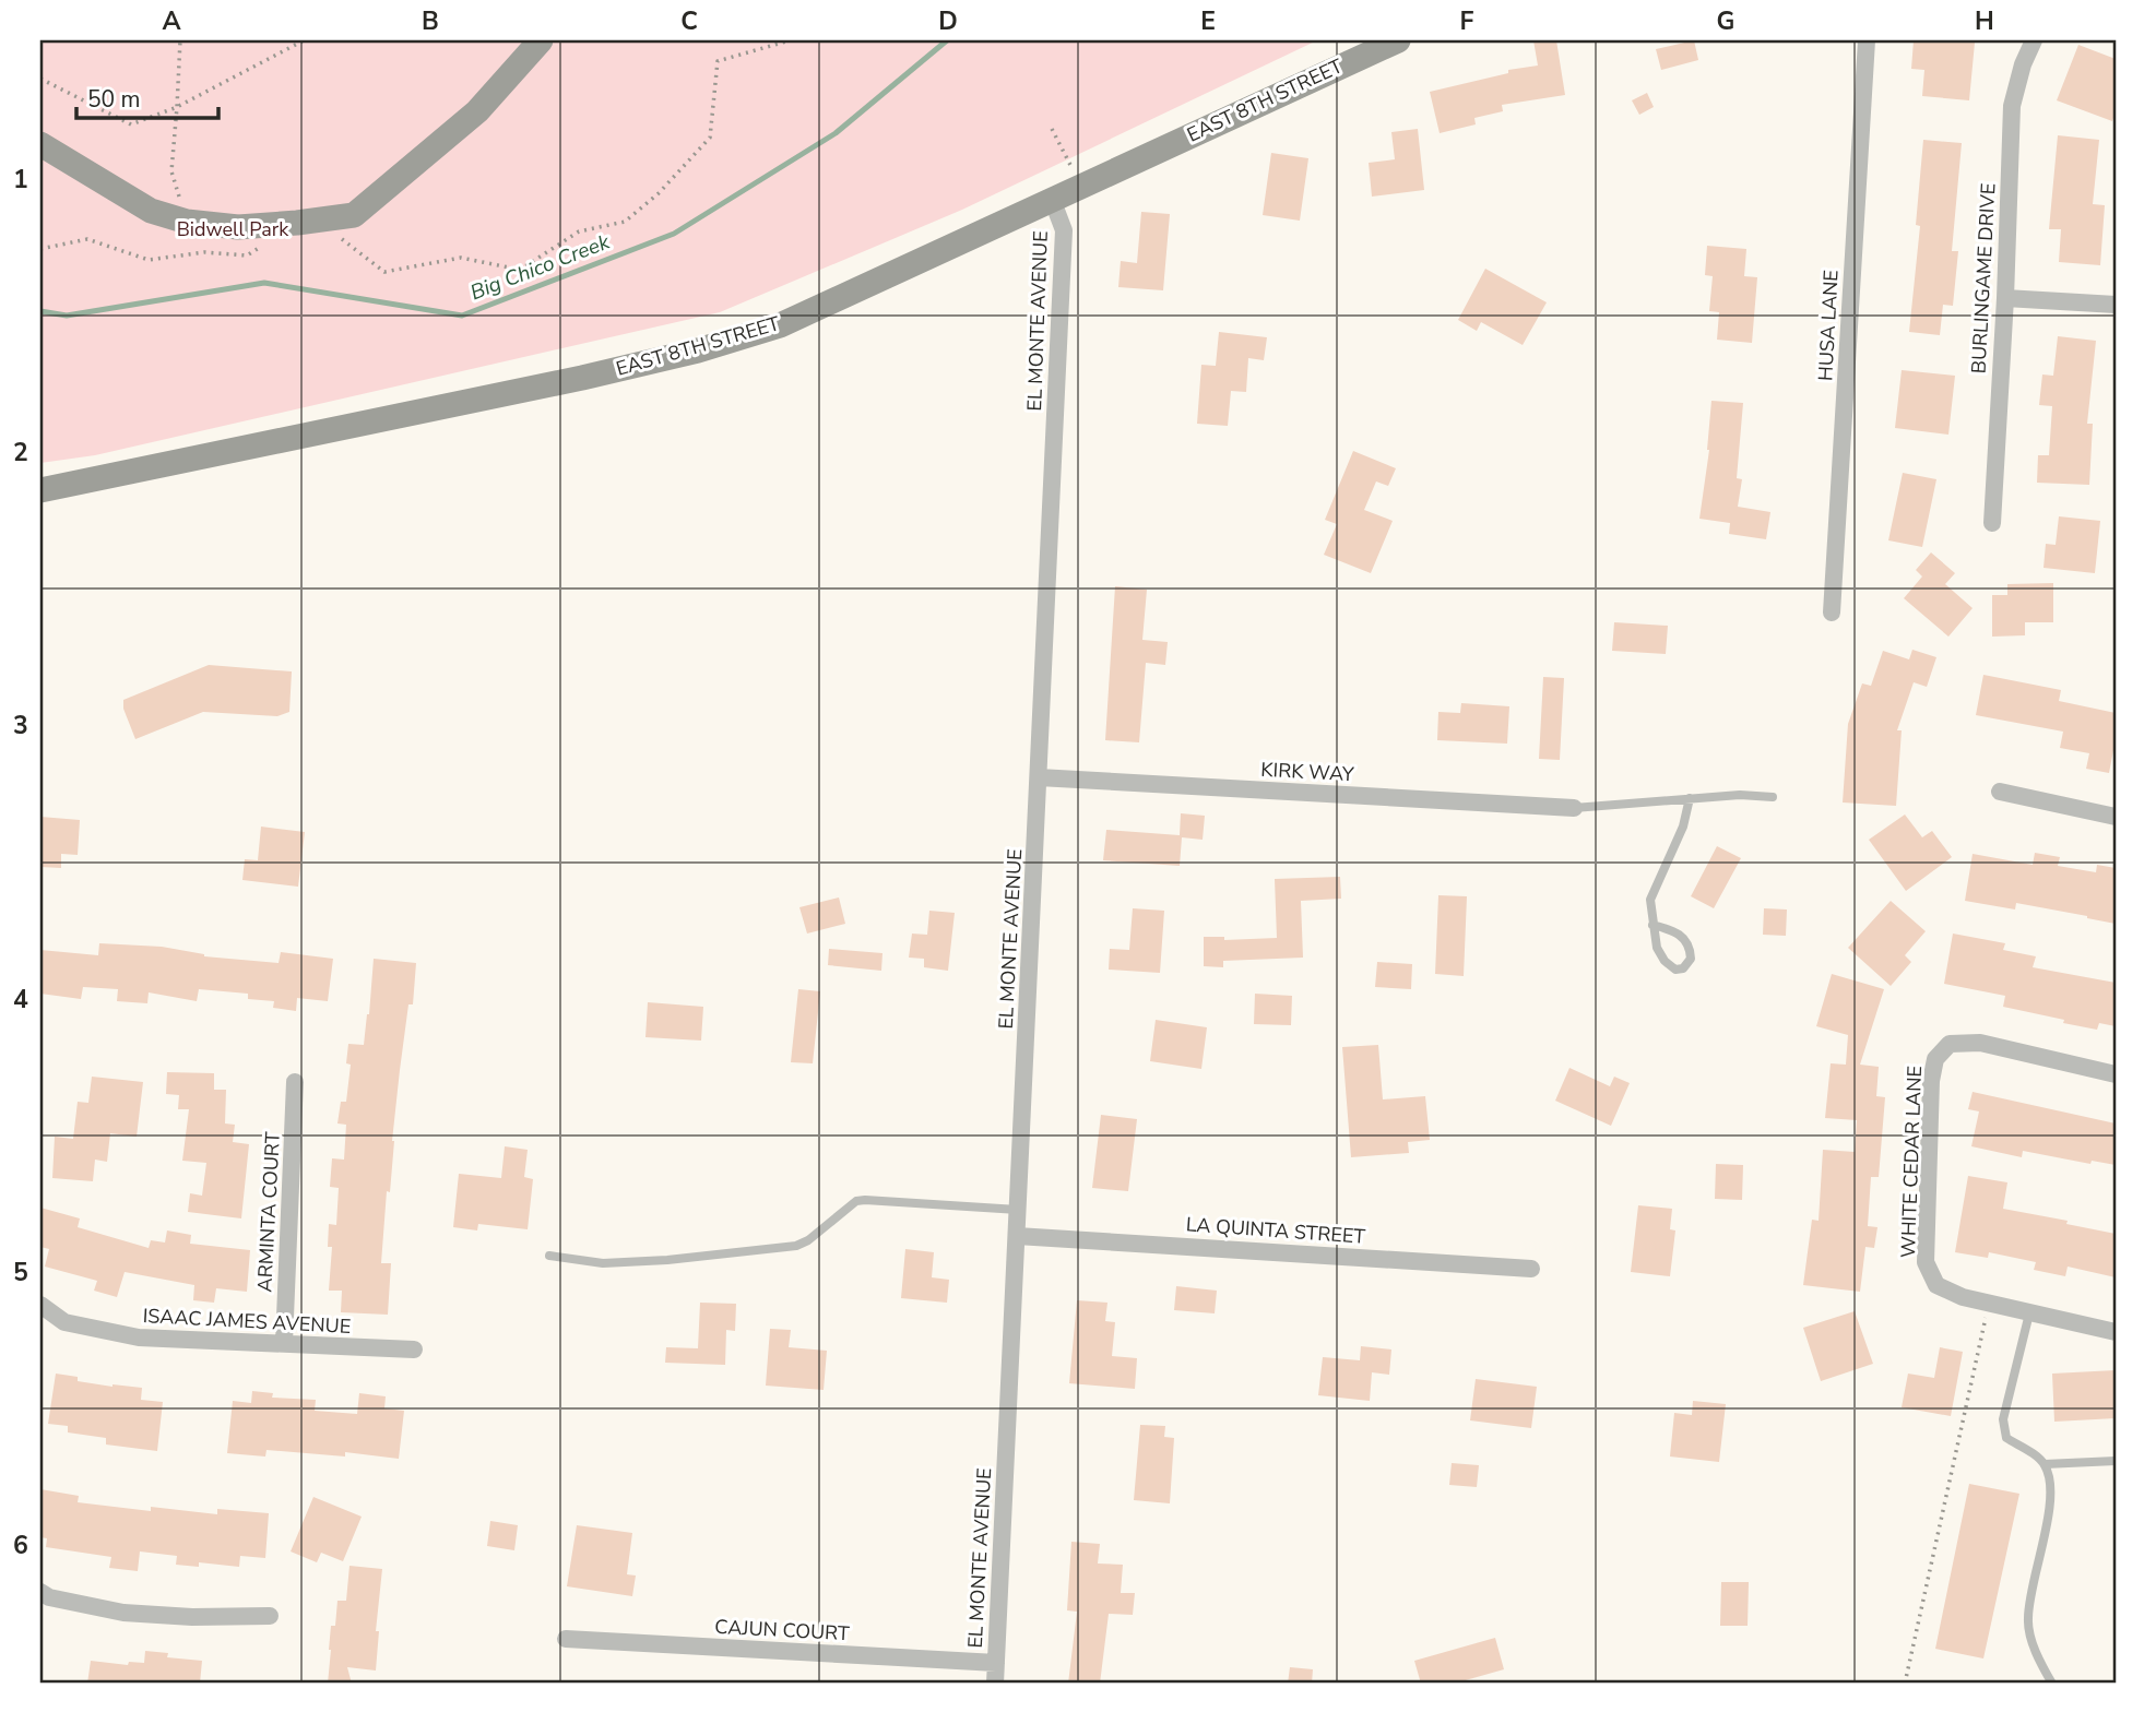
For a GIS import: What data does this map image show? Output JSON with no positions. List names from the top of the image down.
{
  "streets": {
    "street": [
      "EAST 8TH STREET",
      "BURLINGAME DRIVE",
      "EL MONTE AVENUE",
      "HUSA LANE",
      "KIRK WAY",
      "WHITE CEDAR LANE",
      "ARMINTA COURT",
      "LA QUINTA STREET",
      "ISAAC JAMES AVENUE",
      "CAJUN COURT"
    ]
  },
  "crossings": [
    ["EAST 8TH STREET", "EL MONTE AVENUE"],
    ["EL MONTE AVENUE", "KIRK WAY"],
    ["EL MONTE AVENUE", "LA QUINTA STREET"],
    ["EL MONTE AVENUE", "CAJUN COURT"],
    ["ARMINTA COURT", "ISAAC JAMES AVENUE"]
  ],
  "water": ["Big Chico Creek"],
  "parks": ["Bidwell Park"],
  "scale_bar": "50 m",
  "grid": {
    "columns": [
      "A",
      "B",
      "C",
      "D",
      "E",
      "F",
      "G",
      "H"
    ],
    "rows": [
      "1",
      "2",
      "3",
      "4",
      "5",
      "6"
    ]
  }
}
